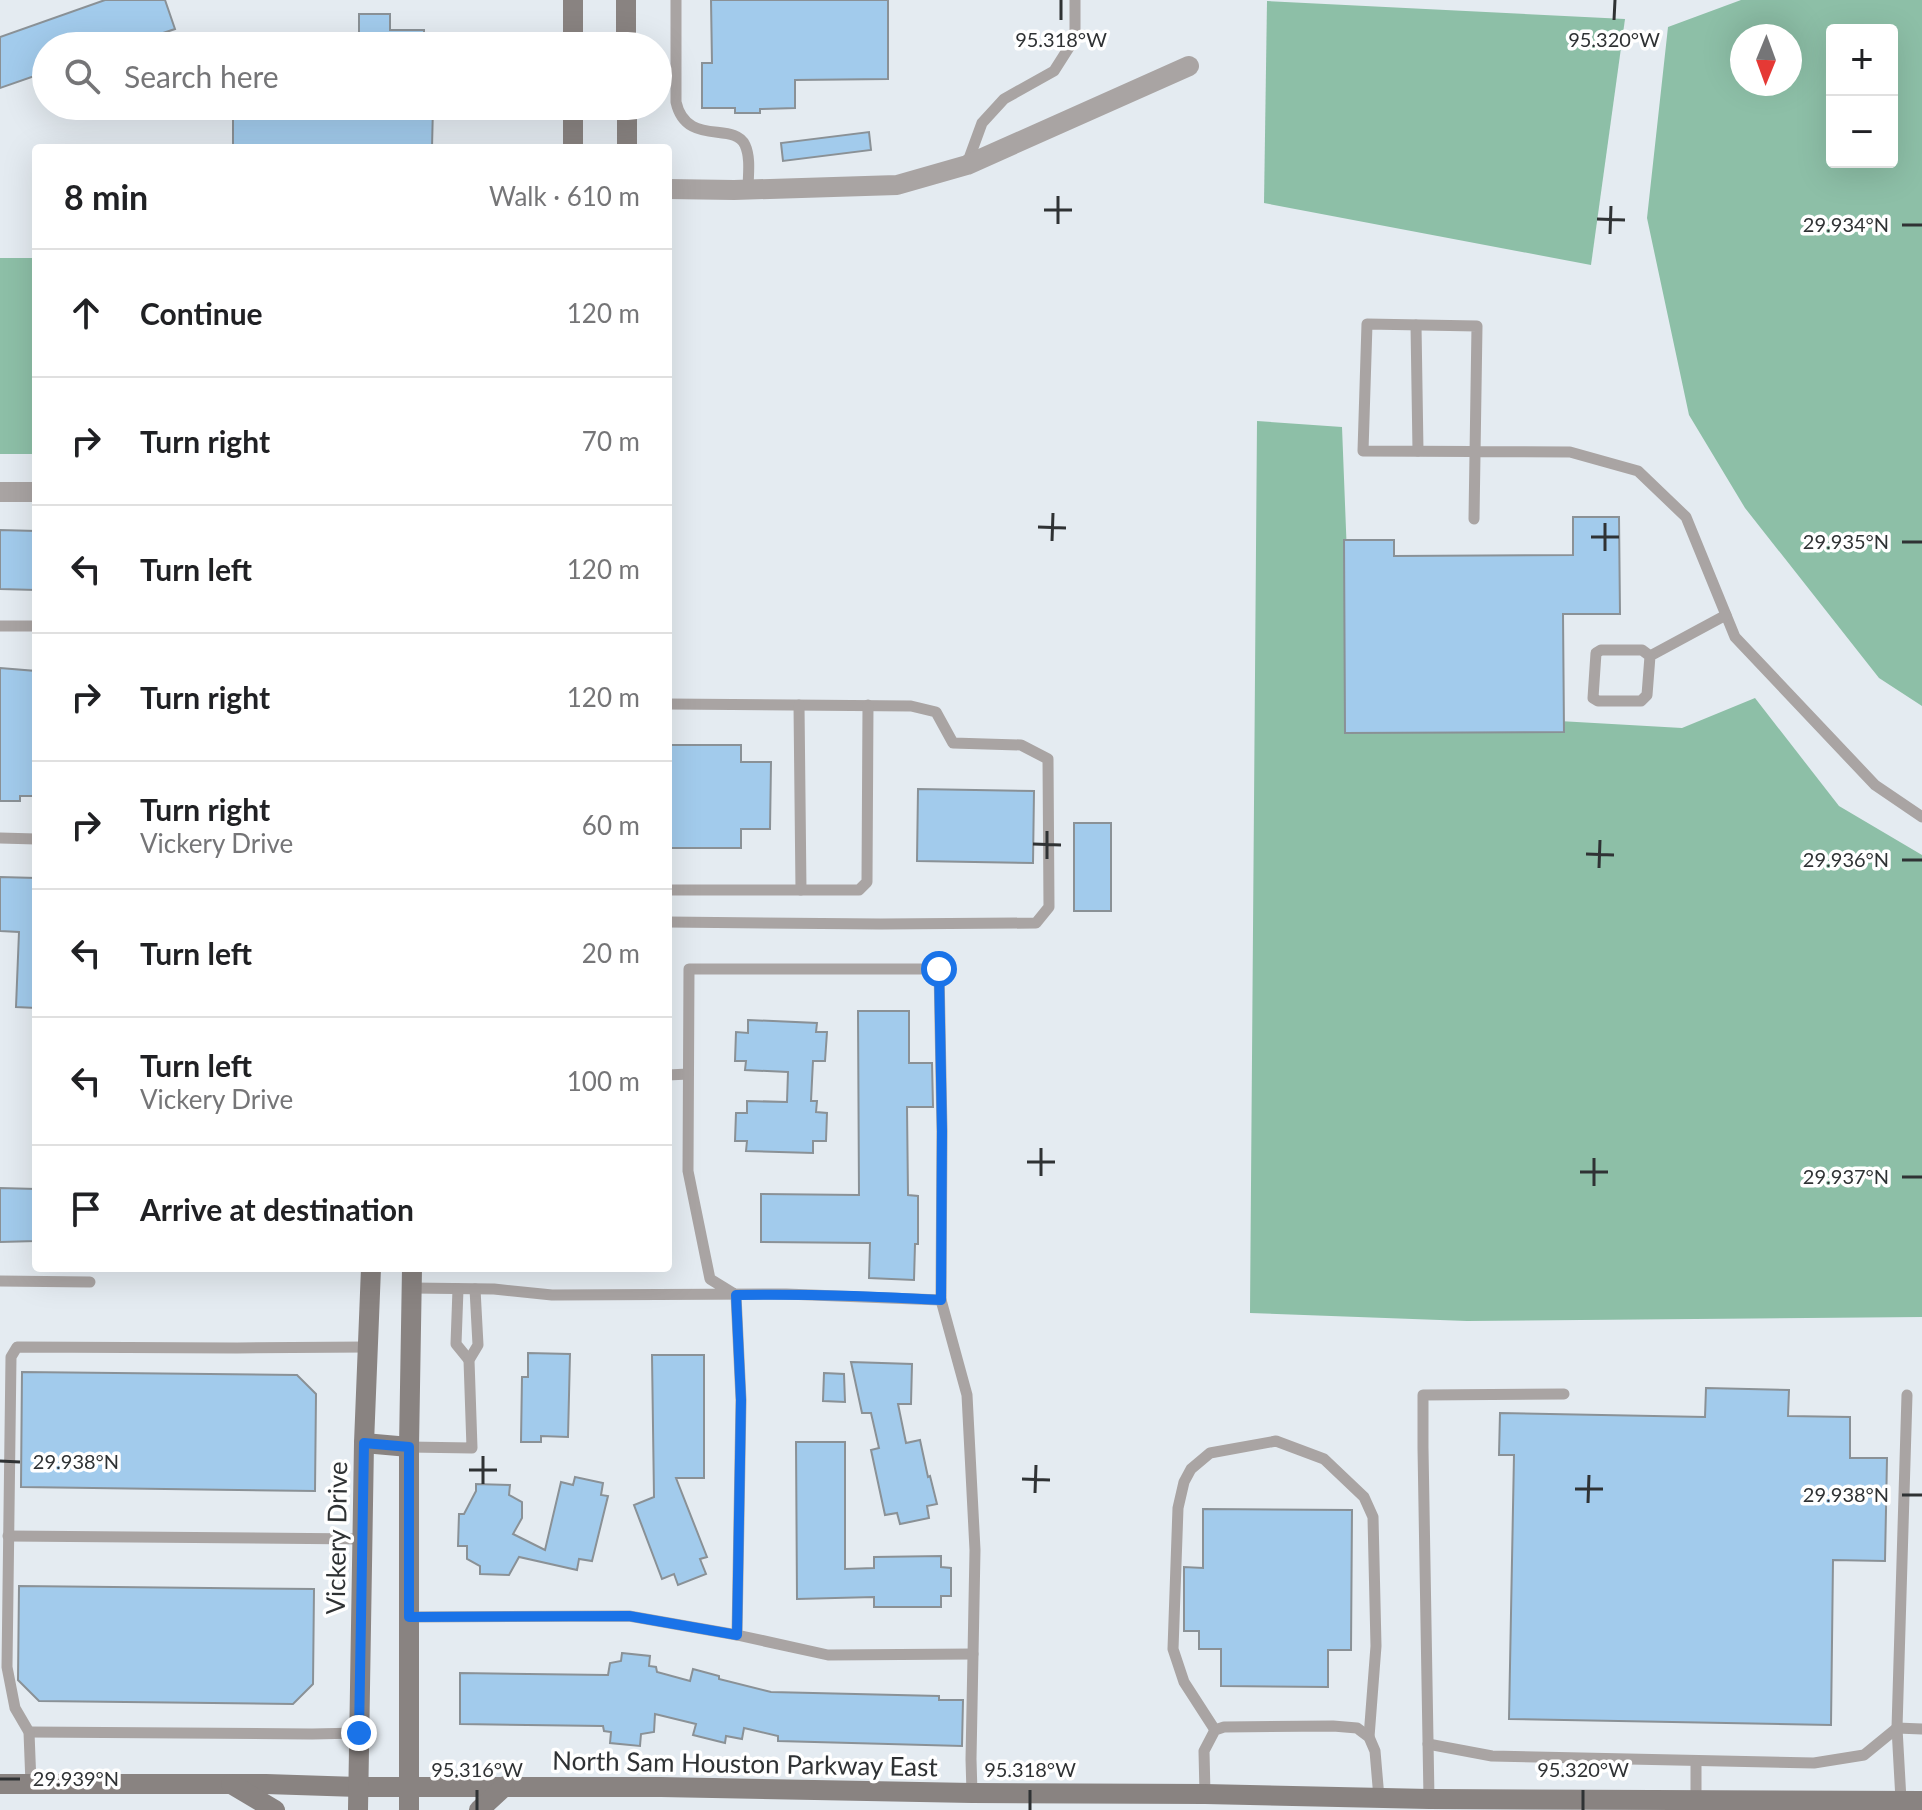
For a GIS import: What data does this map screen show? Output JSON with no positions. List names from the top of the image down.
{
  "streets": {
    "main road": ["Vickery Drive", "North Sam Houston Parkway East"]
  },
  "crossings": [
    ["Vickery Drive", "North Sam Houston Parkway East"]
  ],
  "north": "bottom",
  "page": {
    "map_buttons": ["+", "−"],
    "search": "Search here",
    "heading": ["8 min", "Walk · 610 m"],
    "list": [
      ["Continue", "120 m"],
      ["Turn right", "70 m"],
      ["Turn left", "120 m"],
      ["Turn right", "120 m"],
      ["Turn right", "Vickery Drive", "60 m"],
      ["Turn left", "20 m"],
      ["Turn left", "Vickery Drive", "100 m"],
      "Arrive at destination"
    ]
  },
  "coordinates": [
    "95.318°W",
    "95.320°W",
    "29.934°N",
    "29.935°N",
    "29.936°N",
    "29.937°N",
    "29.938°N",
    "95.316°W",
    "29.939°N"
  ]
}
